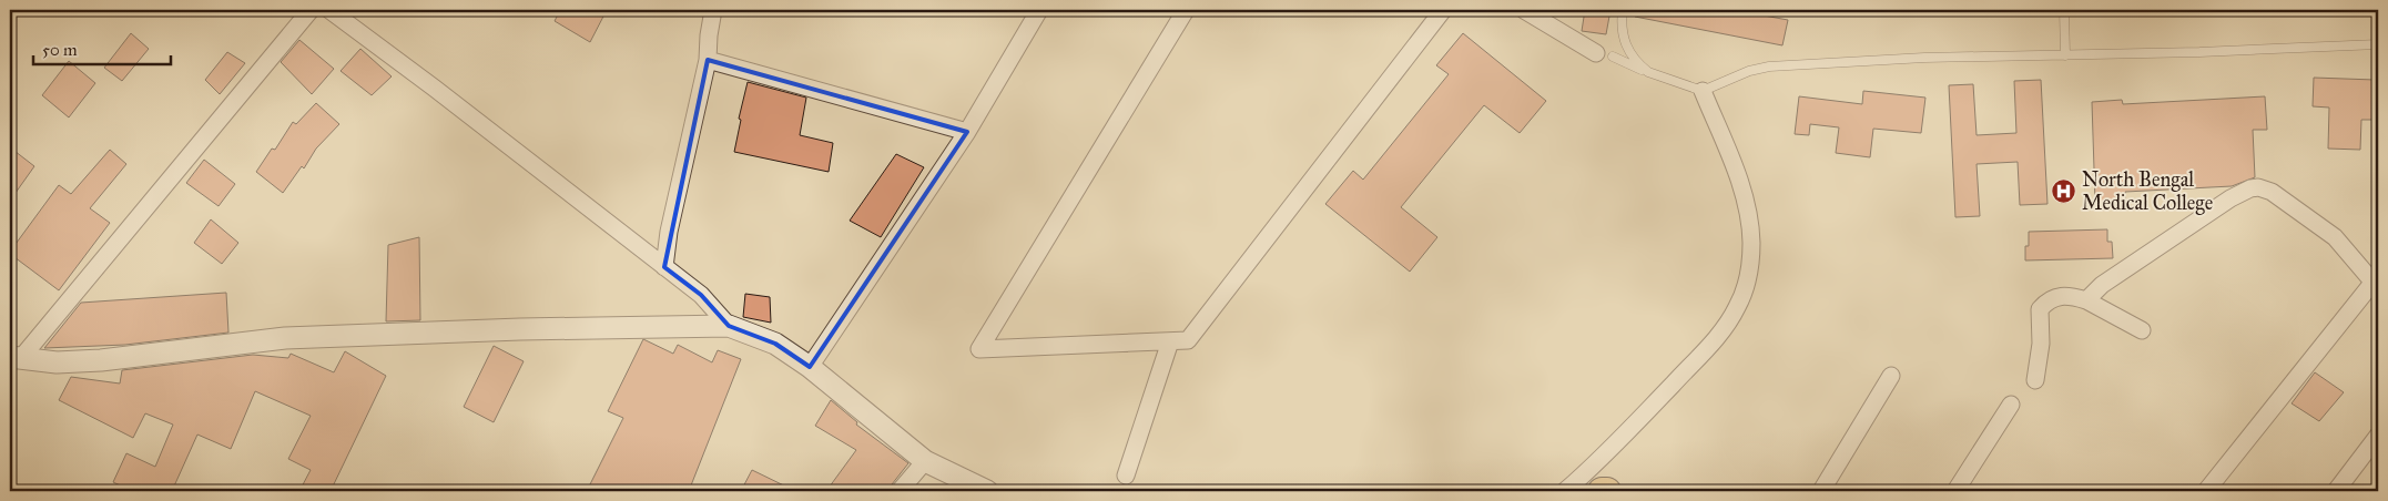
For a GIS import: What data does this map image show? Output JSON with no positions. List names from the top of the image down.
{
  "places": {
    "hospital": ["North Bengal Medical College"]
  },
  "scale_bar": "50 m"
}
